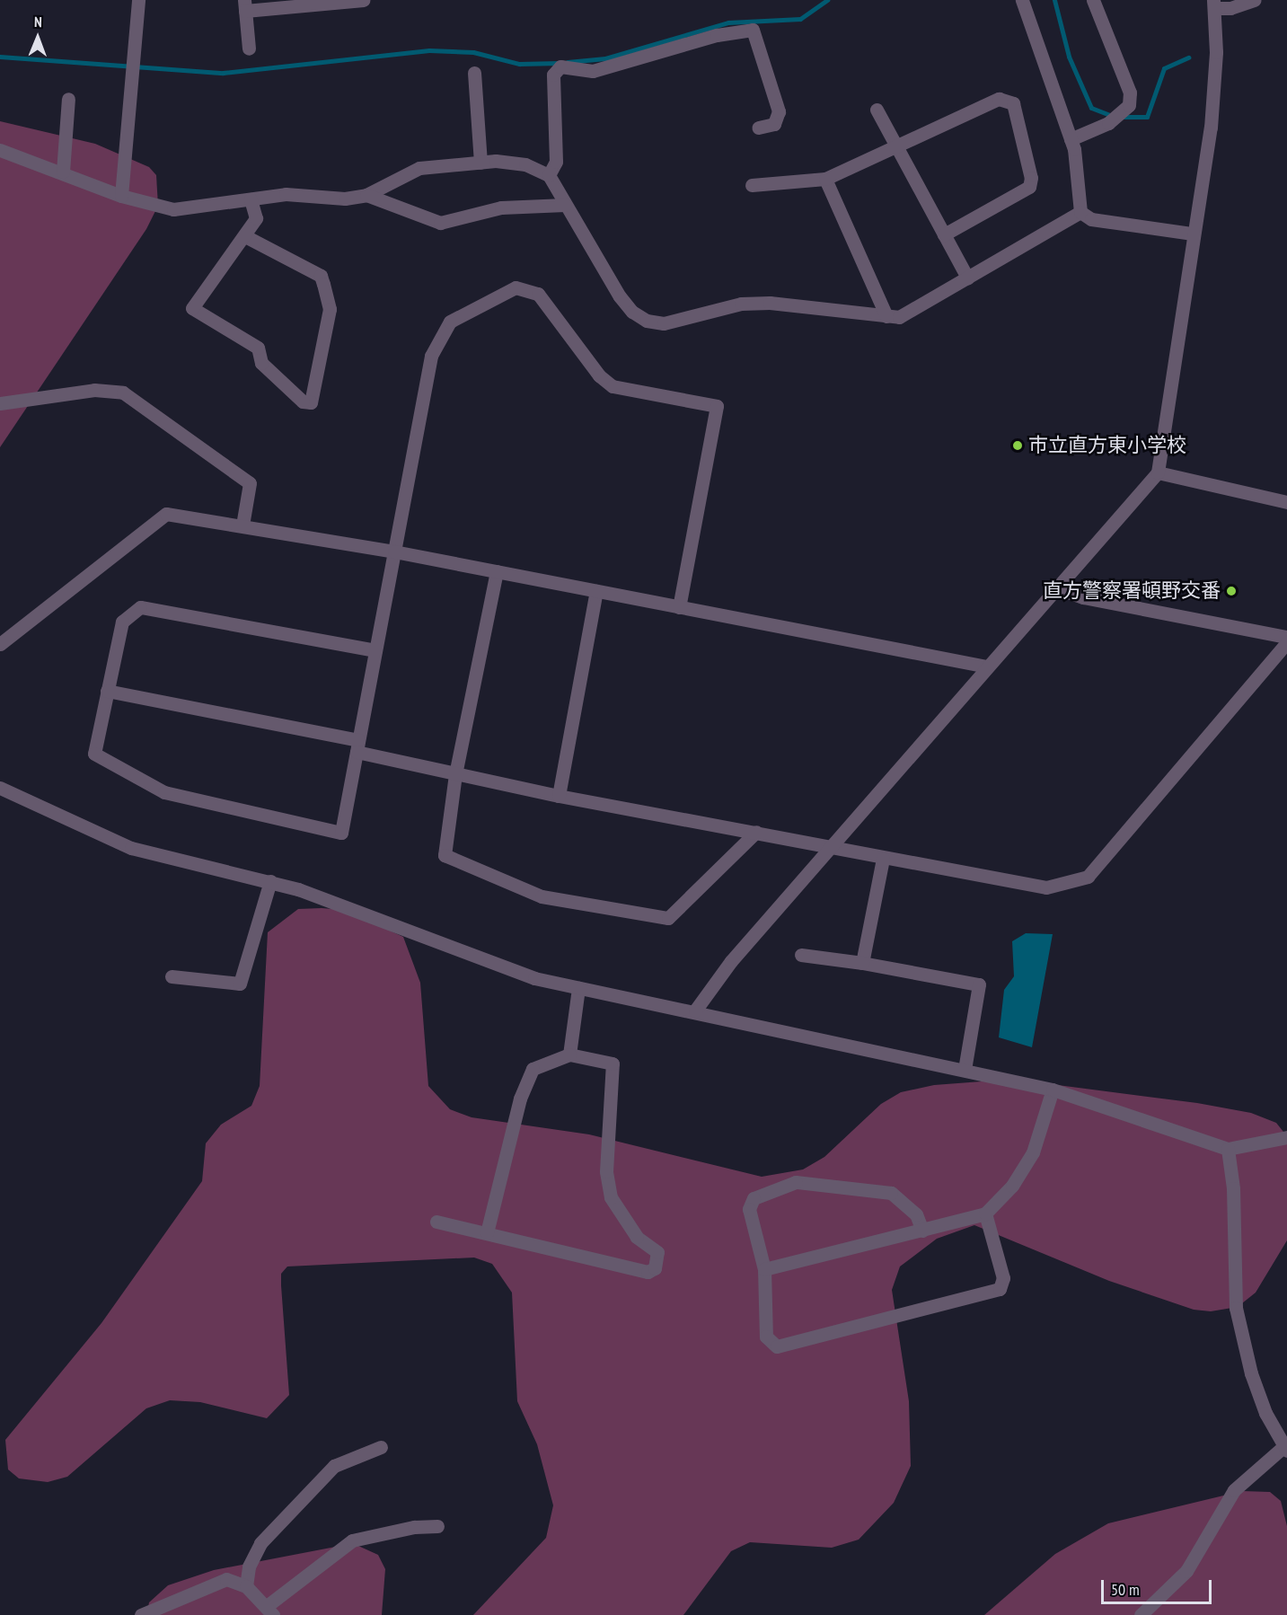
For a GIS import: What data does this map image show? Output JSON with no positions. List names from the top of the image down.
{
  "places": ["市立直方東小学校", "直方警察署頓野交番"],
  "scale_bar": "50 m",
  "north": "top"
}
